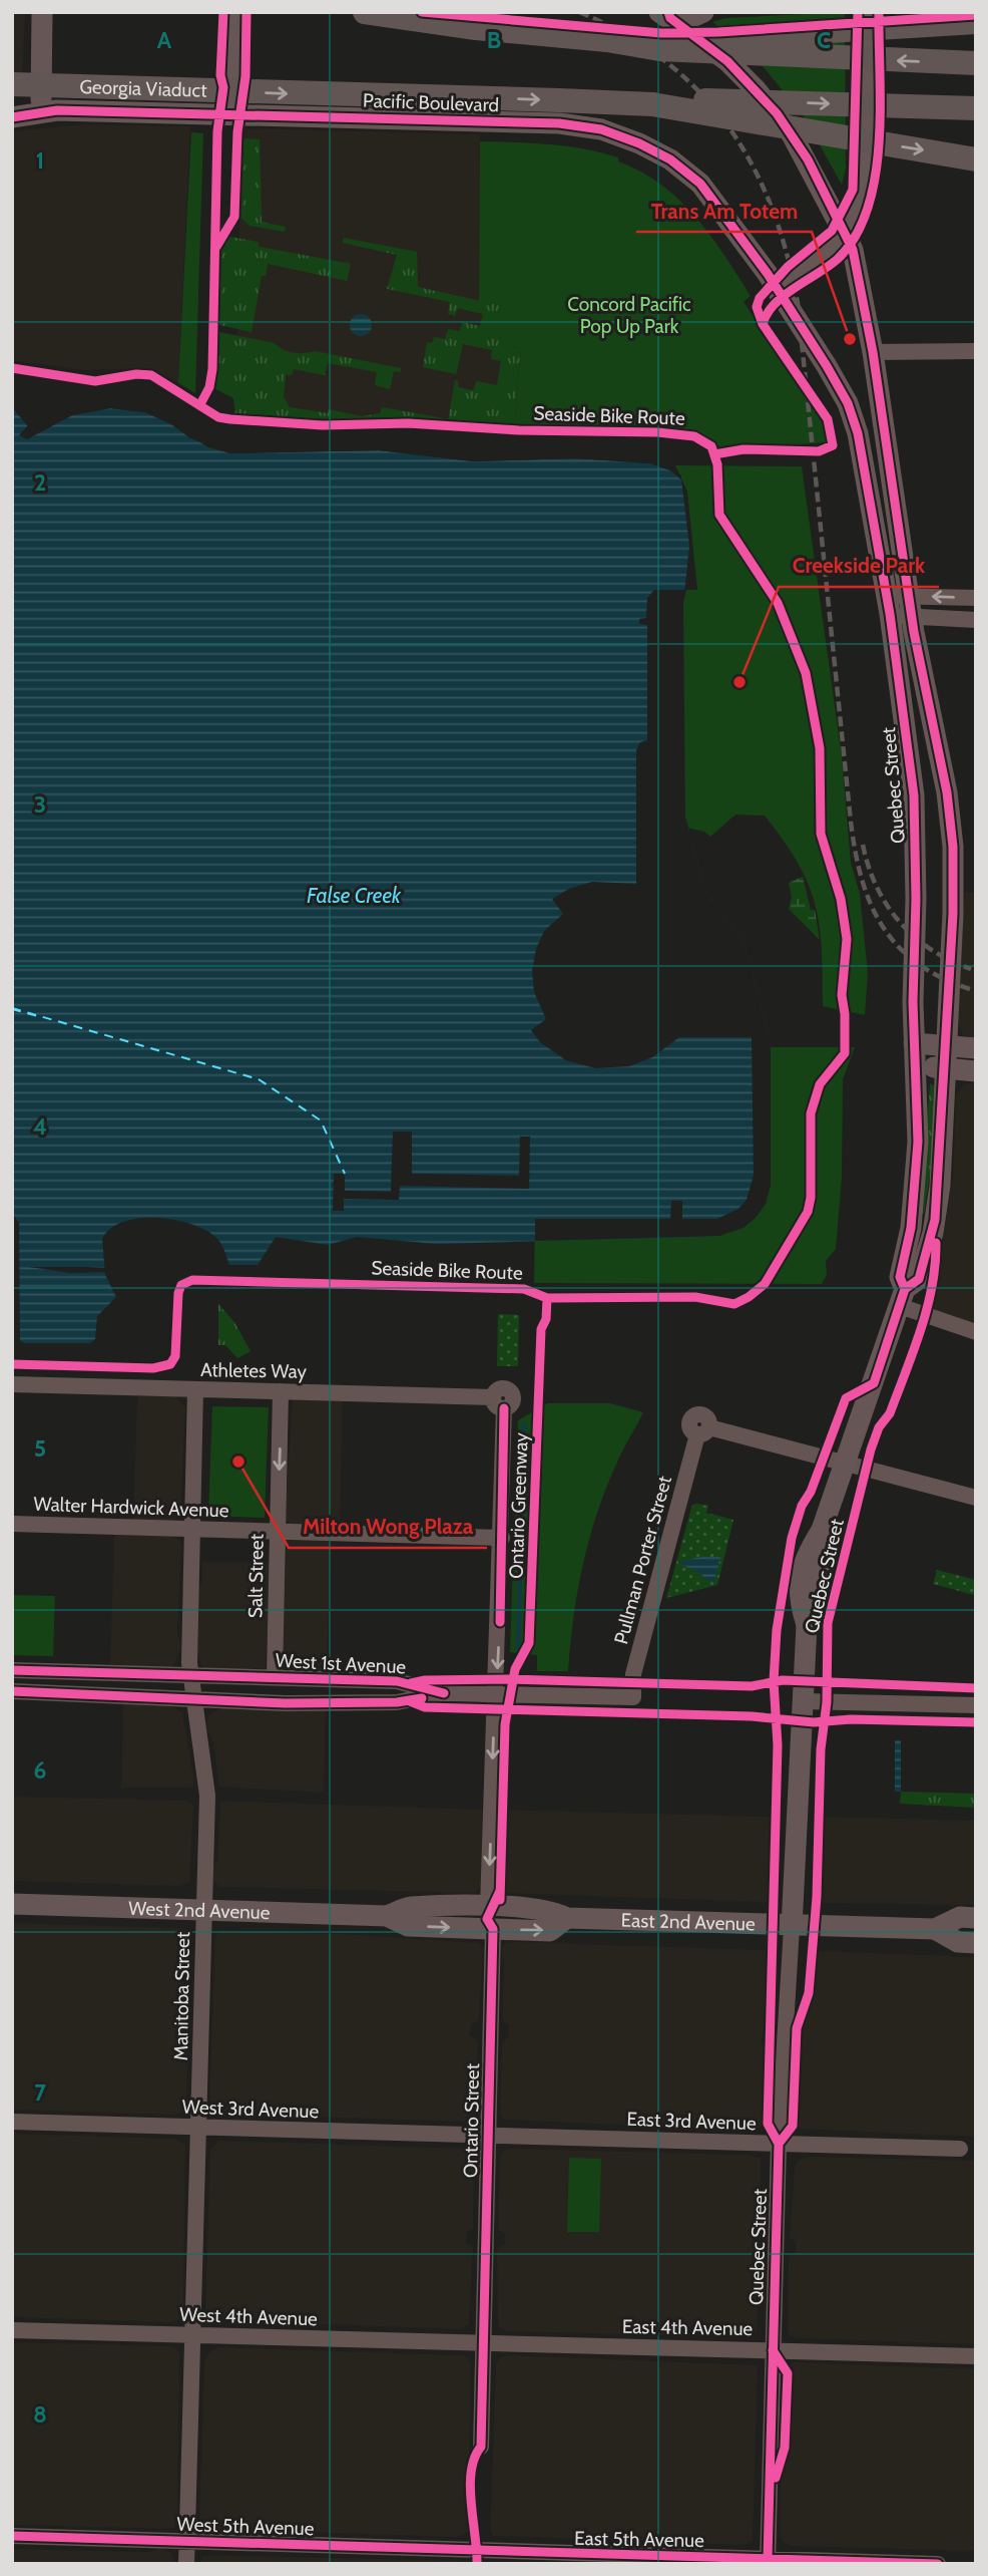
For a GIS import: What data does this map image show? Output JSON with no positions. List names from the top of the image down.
{
  "streets": {
    "main road": [
      "Georgia Viaduct",
      "Pacific Boulevard",
      "Quebec Street",
      "West 2nd Avenue",
      "East 2nd Avenue"
    ],
    "street": [
      "Athletes Way",
      "Walter Hardwick Avenue",
      "Pullman Porter Street",
      "Salt Street",
      "West 1st Avenue",
      "Manitoba Street",
      "West 3rd Avenue",
      "Ontario Street",
      "East 3rd Avenue",
      "West 4th Avenue",
      "East 4th Avenue",
      "West 5th Avenue",
      "East 5th Avenue"
    ],
    "cycle path": ["Seaside Bike Route", "Ontario Greenway"]
  },
  "crossings": [
    ["Pacific Boulevard", "Quebec Street"],
    ["Quebec Street", "Pullman Porter Street"],
    ["Quebec Street", "East 2nd Avenue"],
    ["Quebec Street", "East 3rd Avenue"],
    ["Quebec Street", "East 4th Avenue"],
    ["Quebec Street", "East 5th Avenue"],
    ["Athletes Way", "Walter Hardwick Avenue"],
    ["Athletes Way", "Salt Street"],
    ["Athletes Way", "Manitoba Street"],
    ["Walter Hardwick Avenue", "Salt Street"],
    ["Walter Hardwick Avenue", "Manitoba Street"],
    ["Salt Street", "West 1st Avenue"],
    ["West 1st Avenue", "Manitoba Street"],
    ["West 2nd Avenue", "East 2nd Avenue"],
    ["West 2nd Avenue", "Manitoba Street"],
    ["West 2nd Avenue", "Ontario Street"],
    ["East 2nd Avenue", "Ontario Street"],
    ["Manitoba Street", "West 3rd Avenue"],
    ["Manitoba Street", "West 4th Avenue"],
    ["Manitoba Street", "West 5th Avenue"],
    ["West 3rd Avenue", "Ontario Street"],
    ["West 3rd Avenue", "East 3rd Avenue"],
    ["Ontario Street", "East 3rd Avenue"],
    ["Ontario Street", "West 4th Avenue"],
    ["Ontario Street", "East 4th Avenue"],
    ["West 4th Avenue", "East 4th Avenue"],
    ["West 5th Avenue", "East 5th Avenue"]
  ],
  "one_way": ["Salt Street"],
  "water": ["False Creek"],
  "parks": ["Concord Pacific Pop Up Park"],
  "places": ["Trans Am Totem", "Creekside Park", "Milton Wong Plaza"],
  "grid": {
    "columns": ["A", "B", "C"],
    "rows": [
      "1",
      "2",
      "3",
      "4",
      "5",
      "6",
      "7",
      "8"
    ]
  }
}
